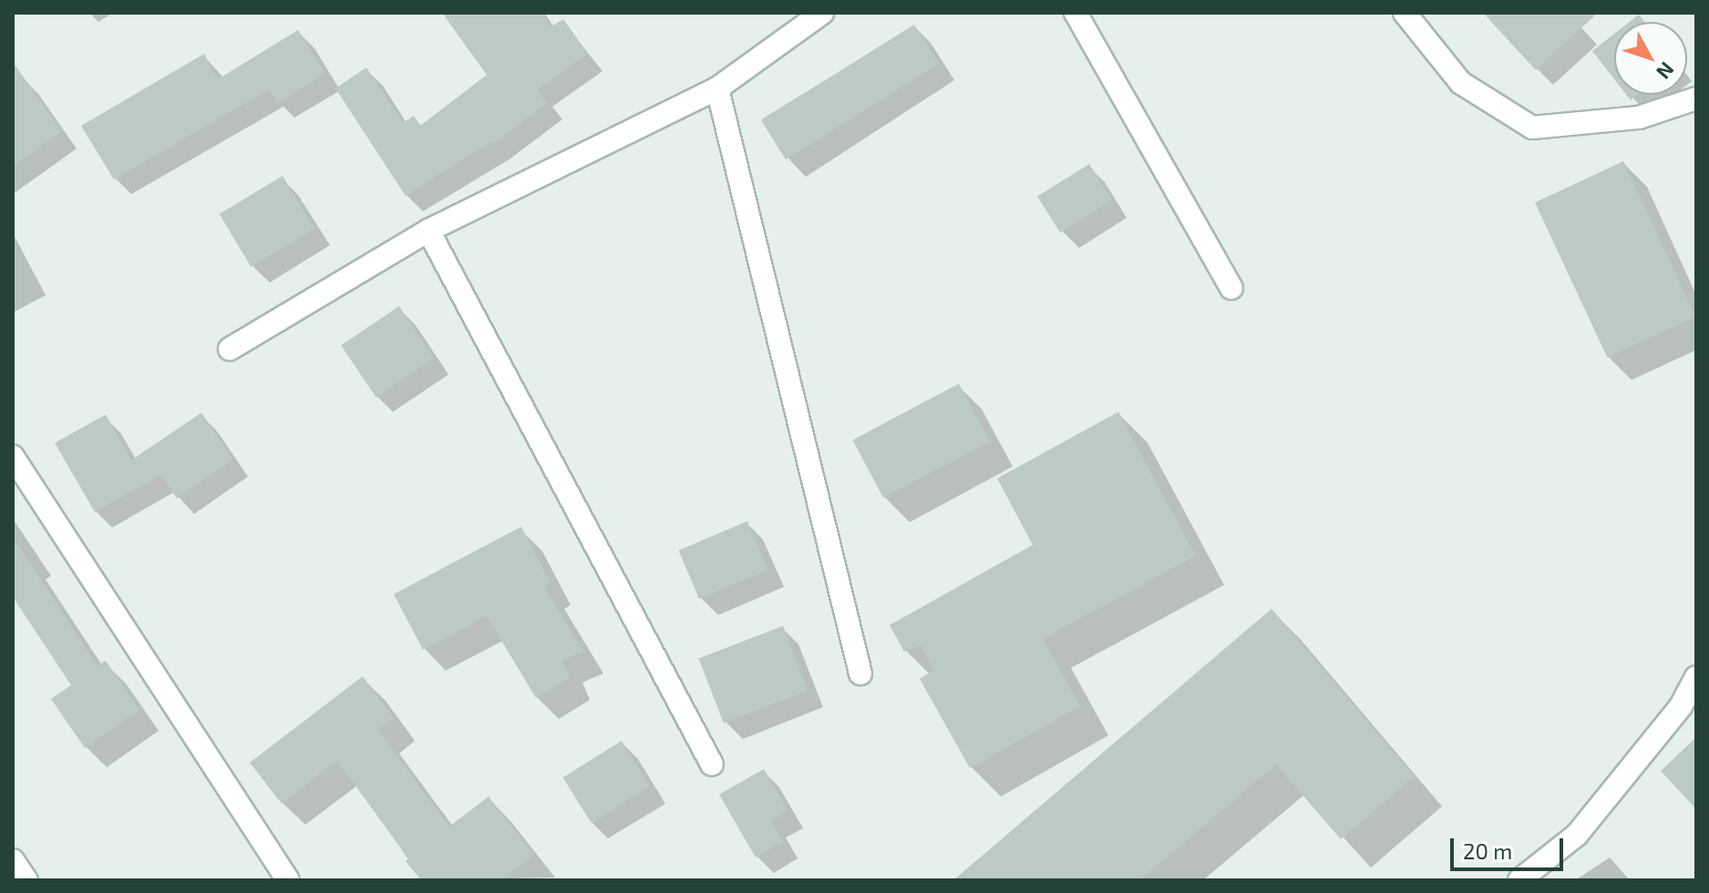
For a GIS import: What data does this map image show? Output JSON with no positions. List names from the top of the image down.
{
  "scale_bar": "20 m",
  "north": "bottom right"
}
